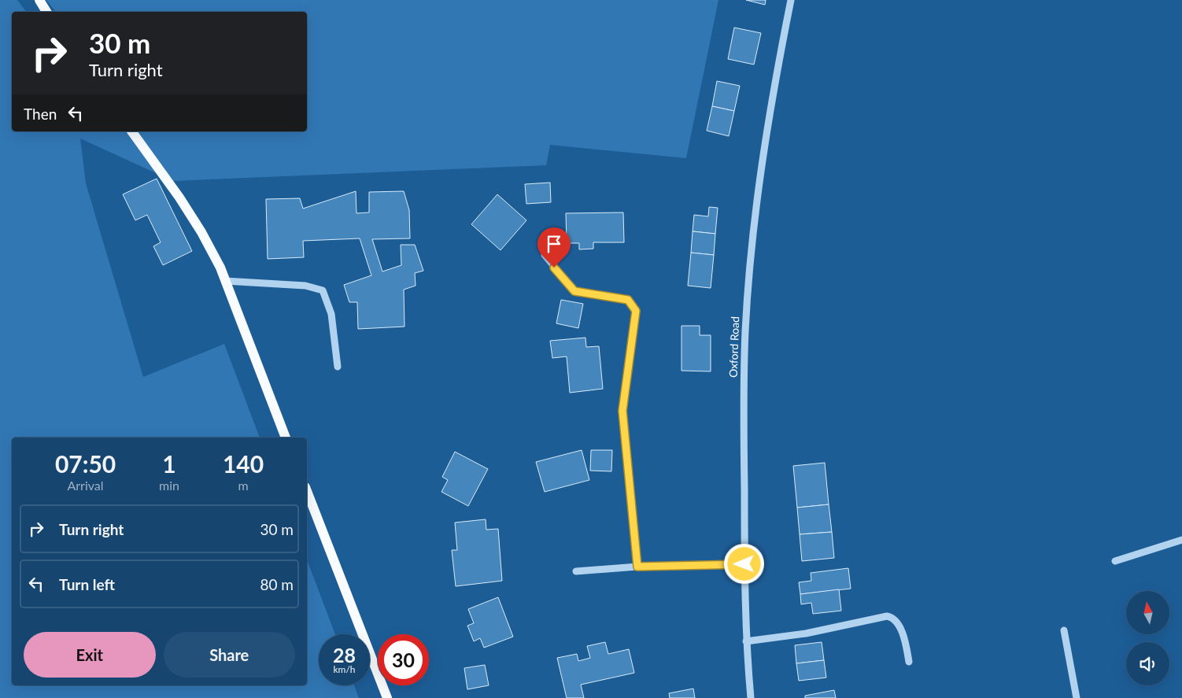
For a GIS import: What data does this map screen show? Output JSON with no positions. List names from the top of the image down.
{
  "streets": {
    "street": ["Oxford Road"]
  },
  "north": "top",
  "page": {
    "turn": ["30 m", "Turn right"],
    "then": "Then",
    "eta": [
      "07:50",
      "Arrival",
      "1",
      "min",
      "140",
      "m"
    ],
    "list": [
      {
        "name": "Turn right",
        "value": "30 m"
      },
      {
        "name": "Turn left",
        "value": "80 m"
      }
    ],
    "buttons": ["Exit", "Share"],
    "speed": "28 km/h",
    "limit": "30"
  }
}
